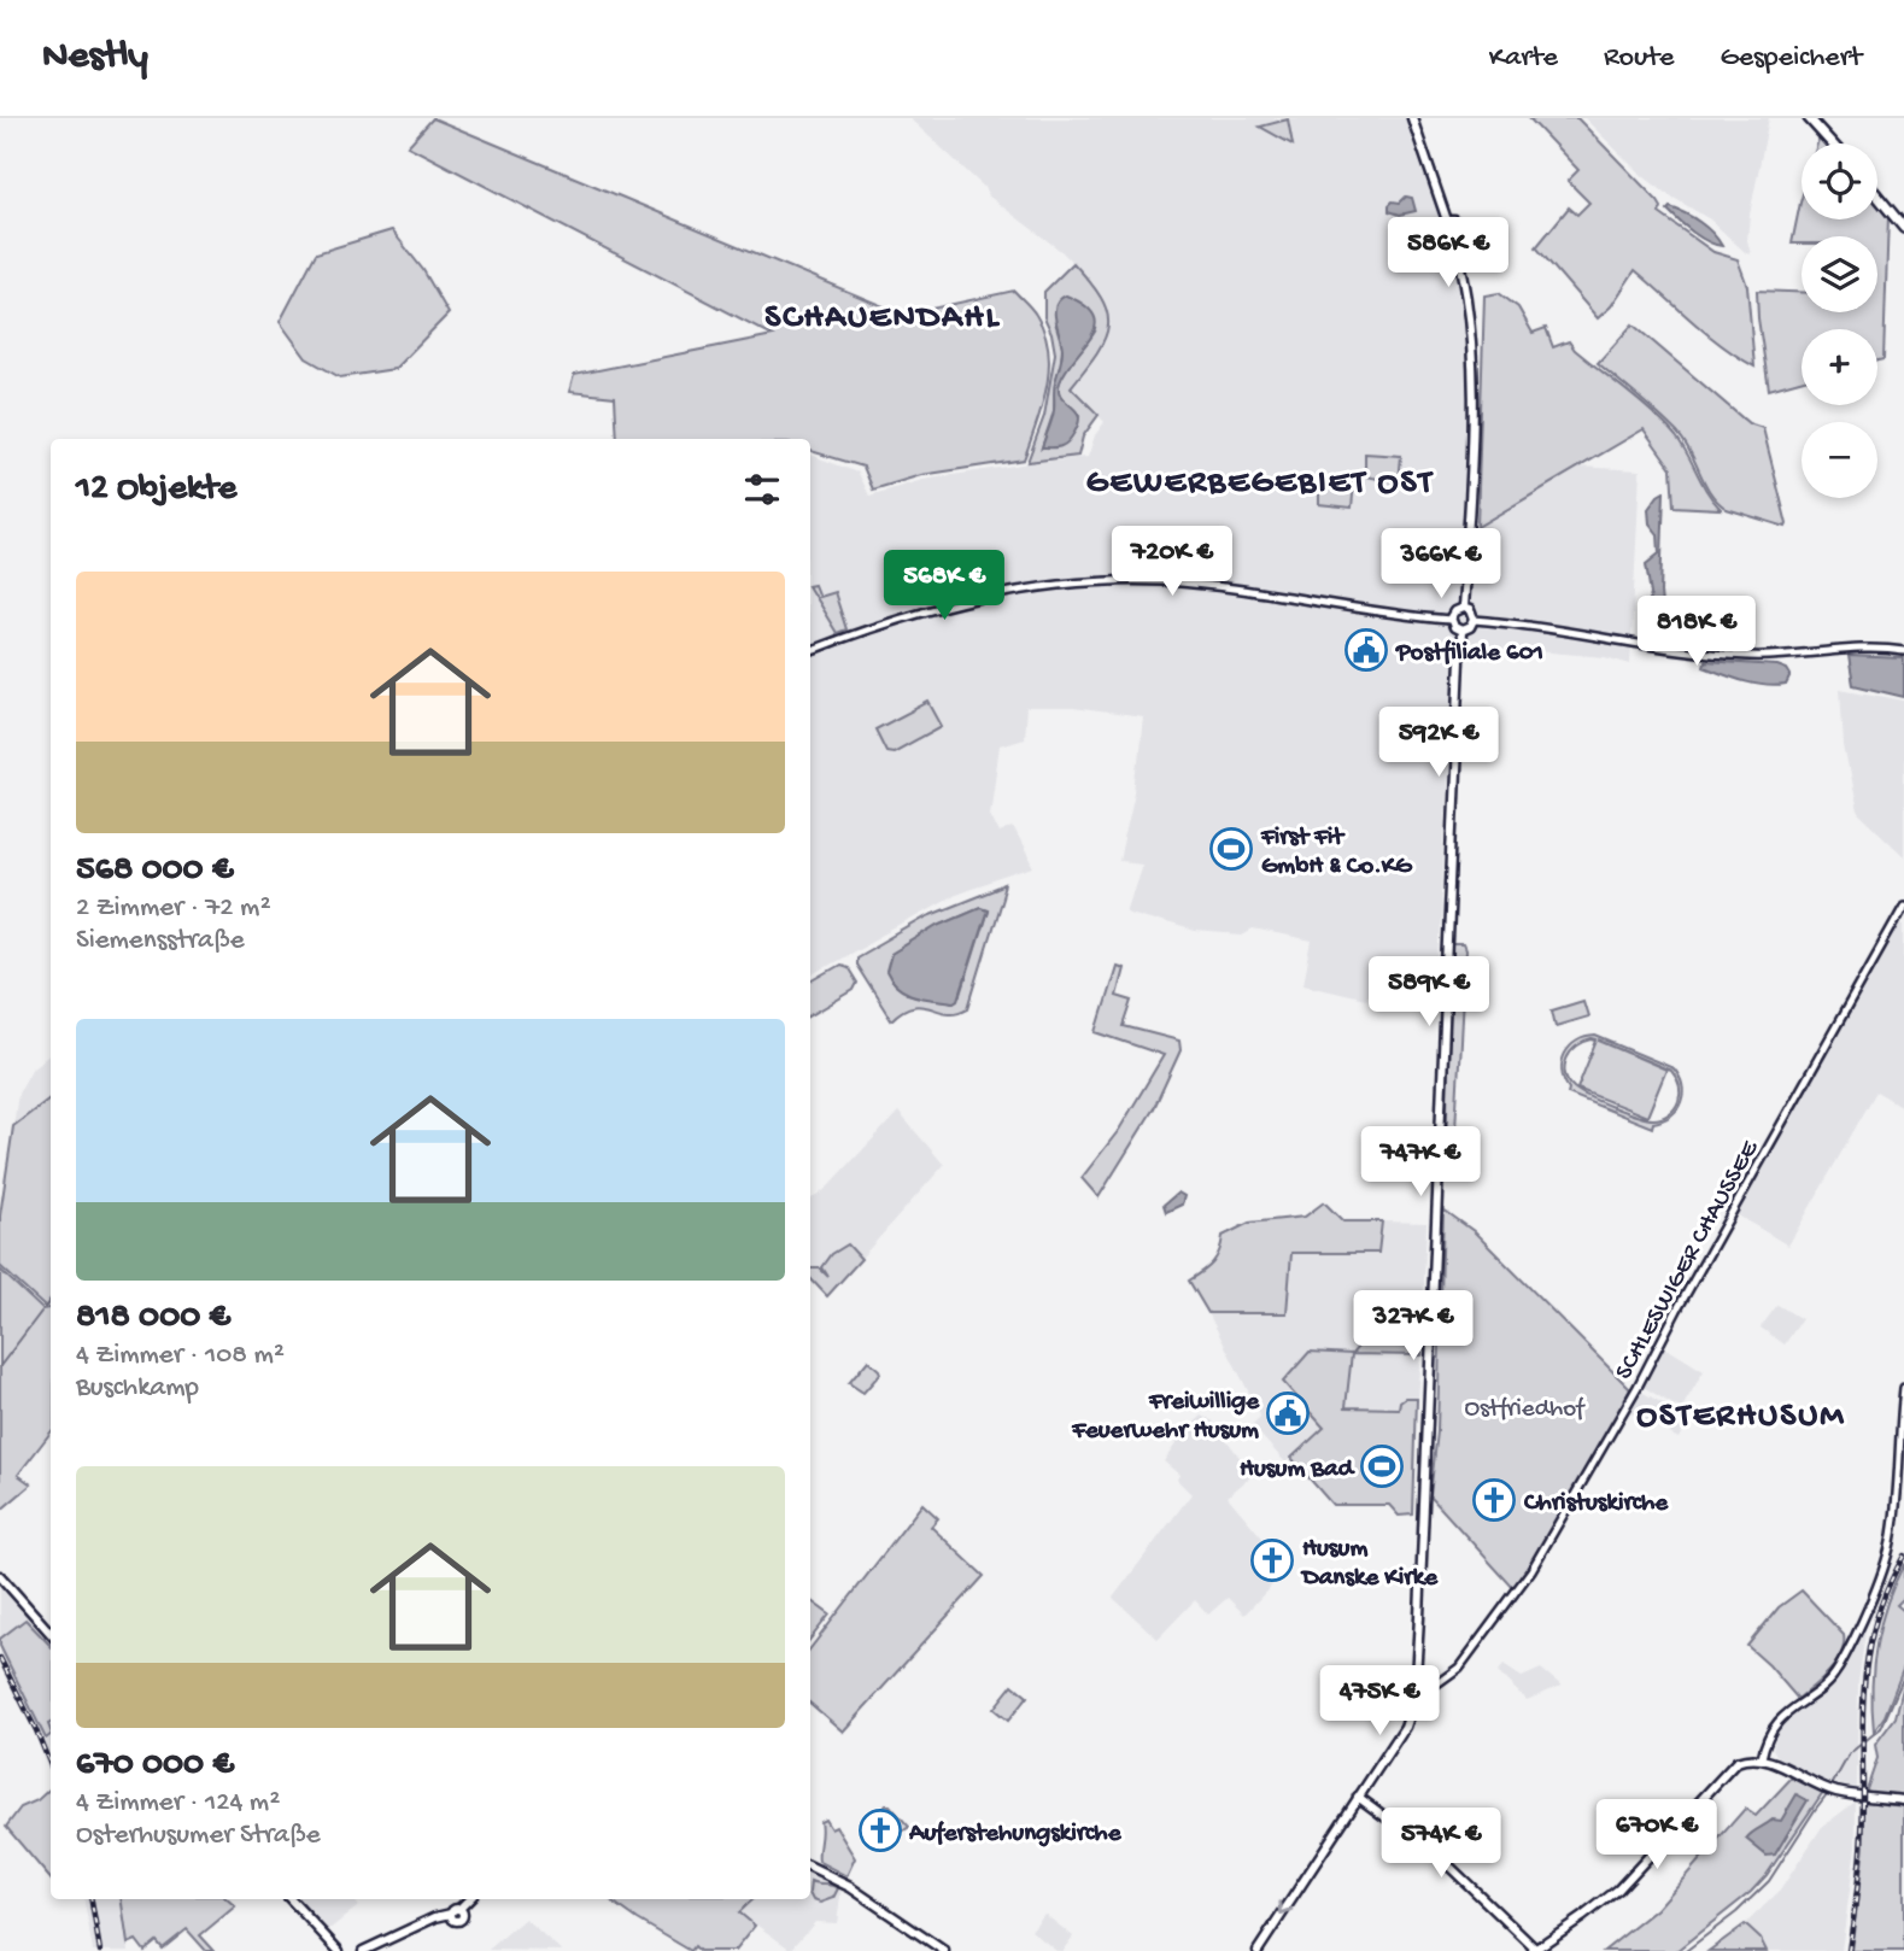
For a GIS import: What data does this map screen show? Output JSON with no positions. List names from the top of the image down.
{
  "streets": {
    "street": ["SCHLESWIGER CHAUSSEE"]
  },
  "districts": ["SCHAUENDAHL", "GEWERBEGEBIET OST", "OSTERHUSUM"],
  "parks": ["Ostfriedhof"],
  "places": {
    "public building": ["Postfiliale 601", "Freiwillige Feuerwehr Husum"],
    "sports": ["First Fit GmbH & Co.KG", "Husum Bad"],
    "church": ["Christuskirche", "Husum Danske Kirke", "Auferstehungskirche"]
  },
  "page": {
    "header": "Nestly",
    "nav": ["Karte", "Route", "Gespeichert"],
    "map_buttons": ["+", "−"],
    "price": [
      "586K €",
      "720K €",
      "366K €",
      "568K €",
      "818K €",
      "592K €",
      "589K €",
      "747K €",
      "327K €",
      "475K €",
      "670K €",
      "574K €"
    ],
    "heading": "12 Objekte",
    "list": [
      {
        "name": "568 000 €",
        "note": "2 Zimmer · 72 m² · Siemensstraße"
      },
      {
        "name": "818 000 €",
        "note": "4 Zimmer · 108 m² · Buschkamp"
      },
      {
        "name": "670 000 €",
        "note": "4 Zimmer · 124 m² · Osterhusumer Straße"
      }
    ]
  }
}
